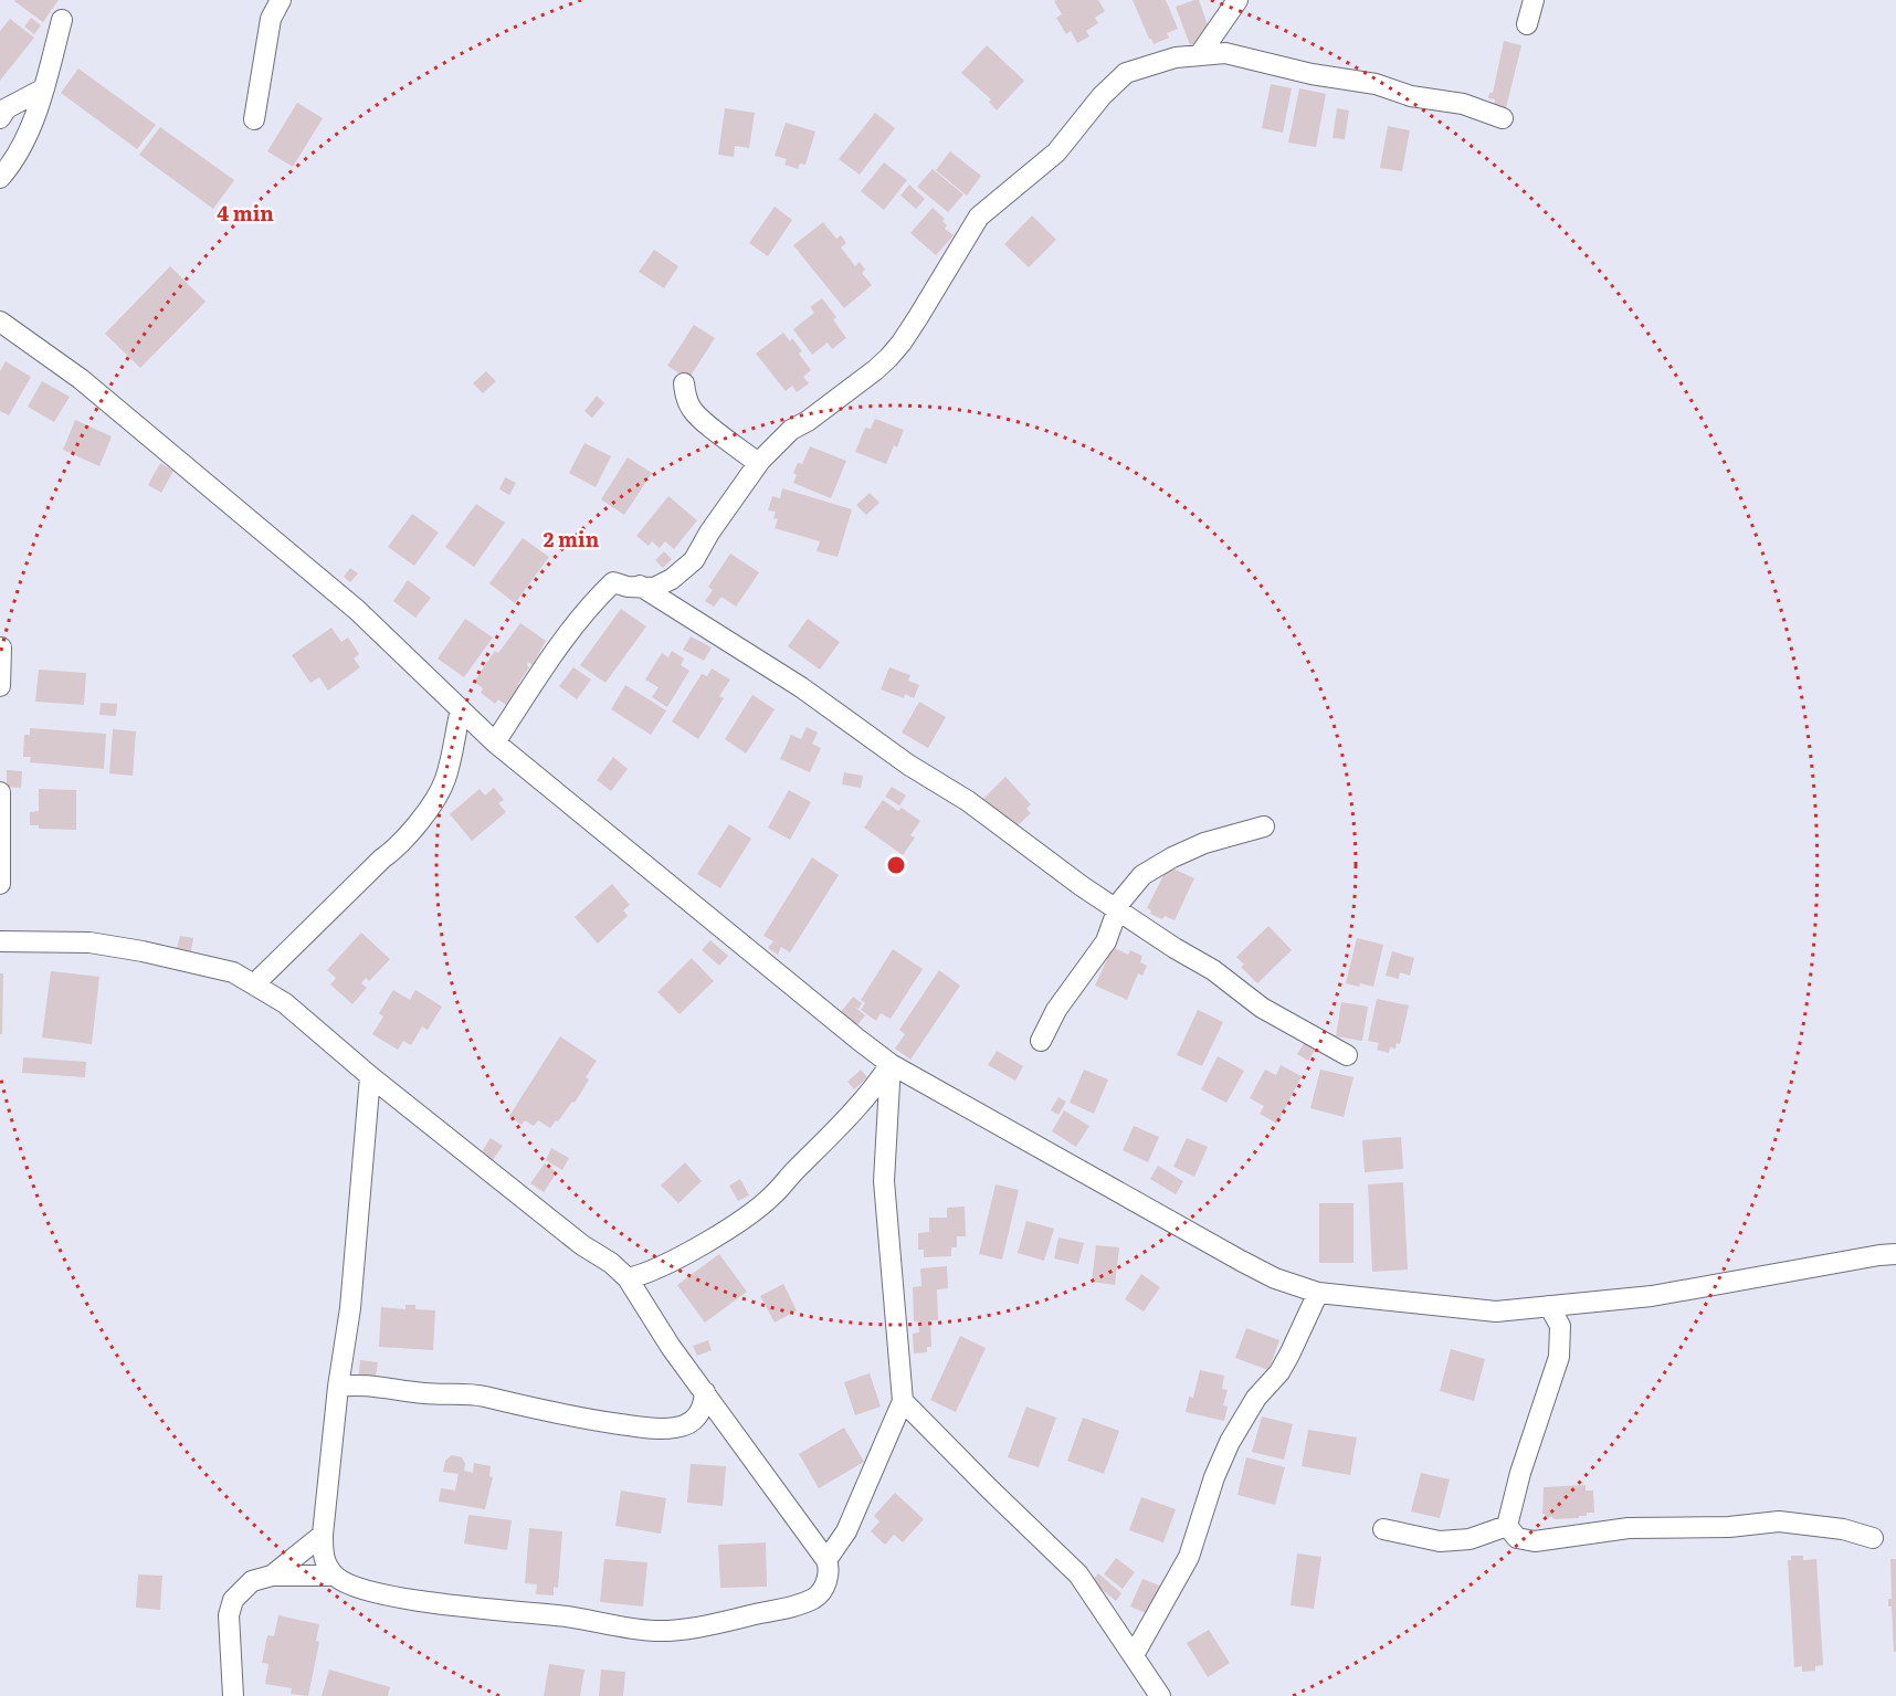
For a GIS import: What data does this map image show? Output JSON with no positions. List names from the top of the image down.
{
  "rings": ["4 min", "2 min"]
}
